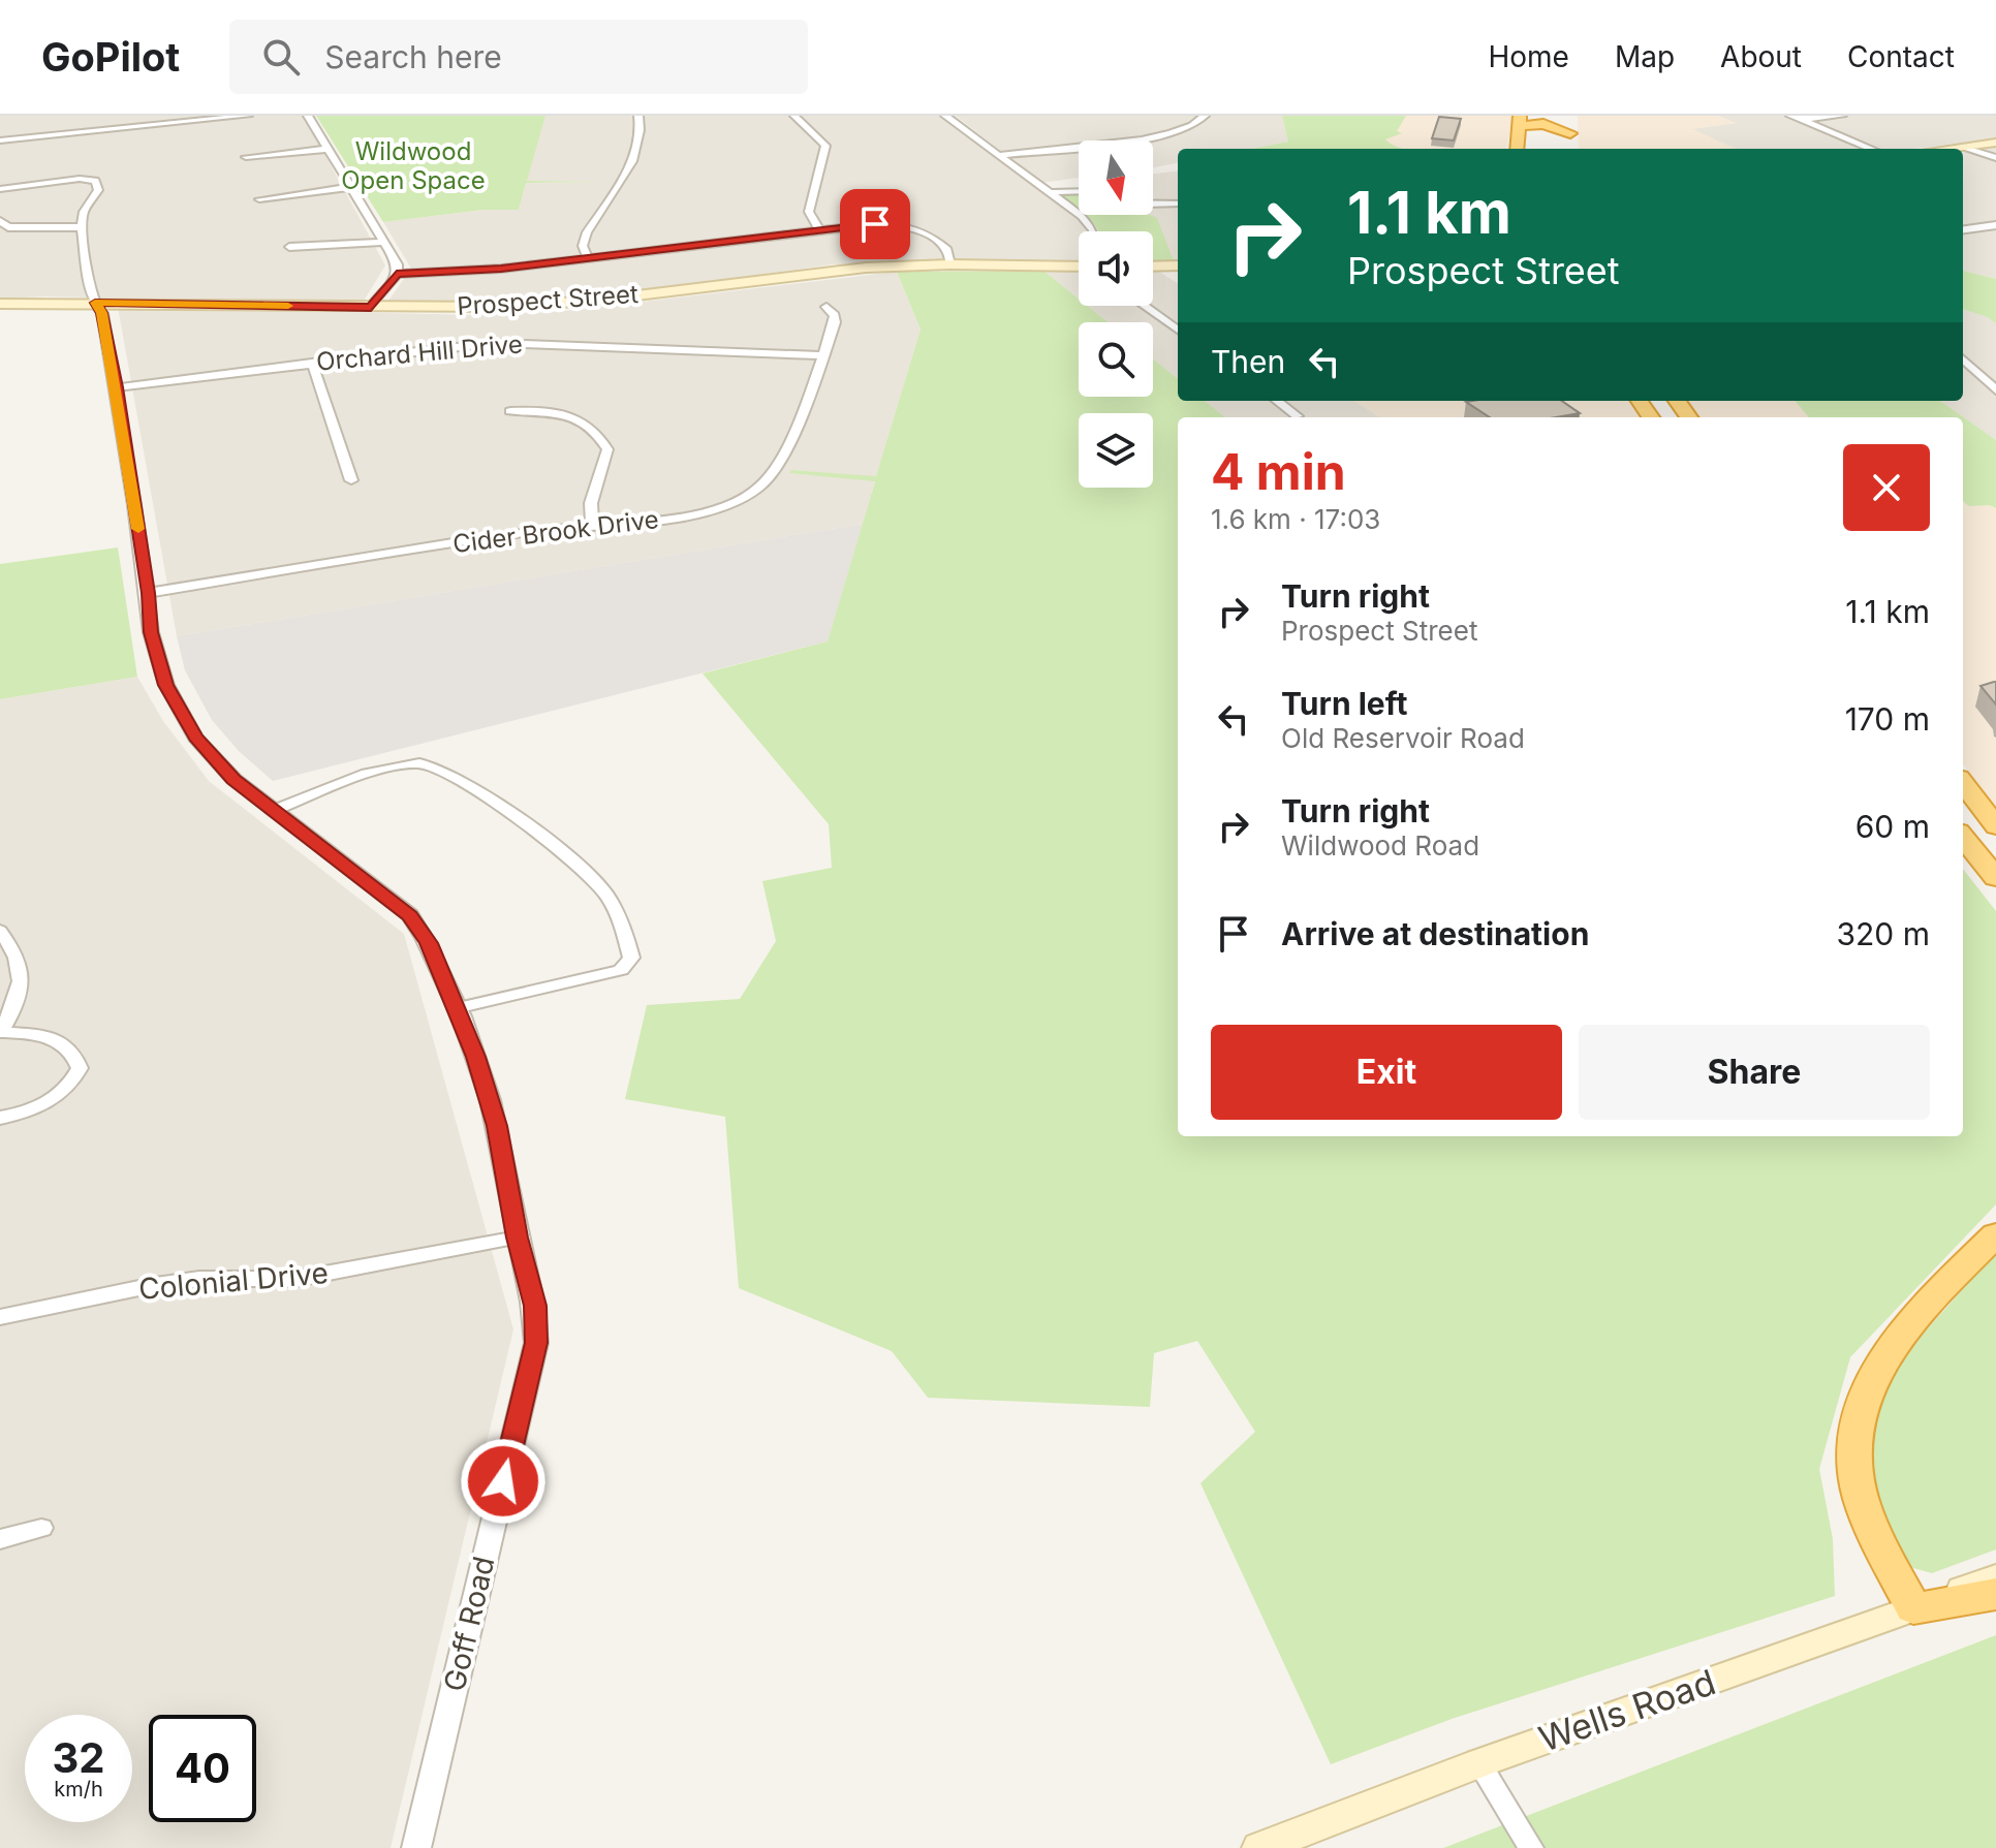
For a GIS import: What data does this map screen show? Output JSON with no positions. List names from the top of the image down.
{
  "streets": {
    "main road": ["Prospect Street", "Wells Road"],
    "street": [
      "Orchard Hill Drive",
      "Cider Brook Drive",
      "Colonial Drive",
      "Goff Road"
    ]
  },
  "crossings": [
    ["Prospect Street", "Goff Road"],
    ["Orchard Hill Drive", "Cider Brook Drive"],
    ["Orchard Hill Drive", "Goff Road"],
    ["Cider Brook Drive", "Goff Road"],
    ["Colonial Drive", "Goff Road"]
  ],
  "parks": ["Wildwood Open Space"],
  "north": "bottom",
  "page": {
    "header": "GoPilot",
    "search": "Search here",
    "nav": [
      "Home",
      "Map",
      "About",
      "Contact"
    ],
    "turn": ["1.1 km", "Prospect Street"],
    "then": "Then",
    "heading": ["4 min", "1.6 km · 17:03"],
    "list": [
      {
        "name": "Turn right",
        "note": "Prospect Street",
        "value": "1.1 km"
      },
      {
        "name": "Turn left",
        "note": "Old Reservoir Road",
        "value": "170 m"
      },
      {
        "name": "Turn right",
        "note": "Wildwood Road",
        "value": "60 m"
      },
      {
        "name": "Arrive at destination",
        "value": "320 m"
      }
    ],
    "buttons": ["Exit", "Share"],
    "speed": "32 km/h",
    "limit": "40"
  }
}
